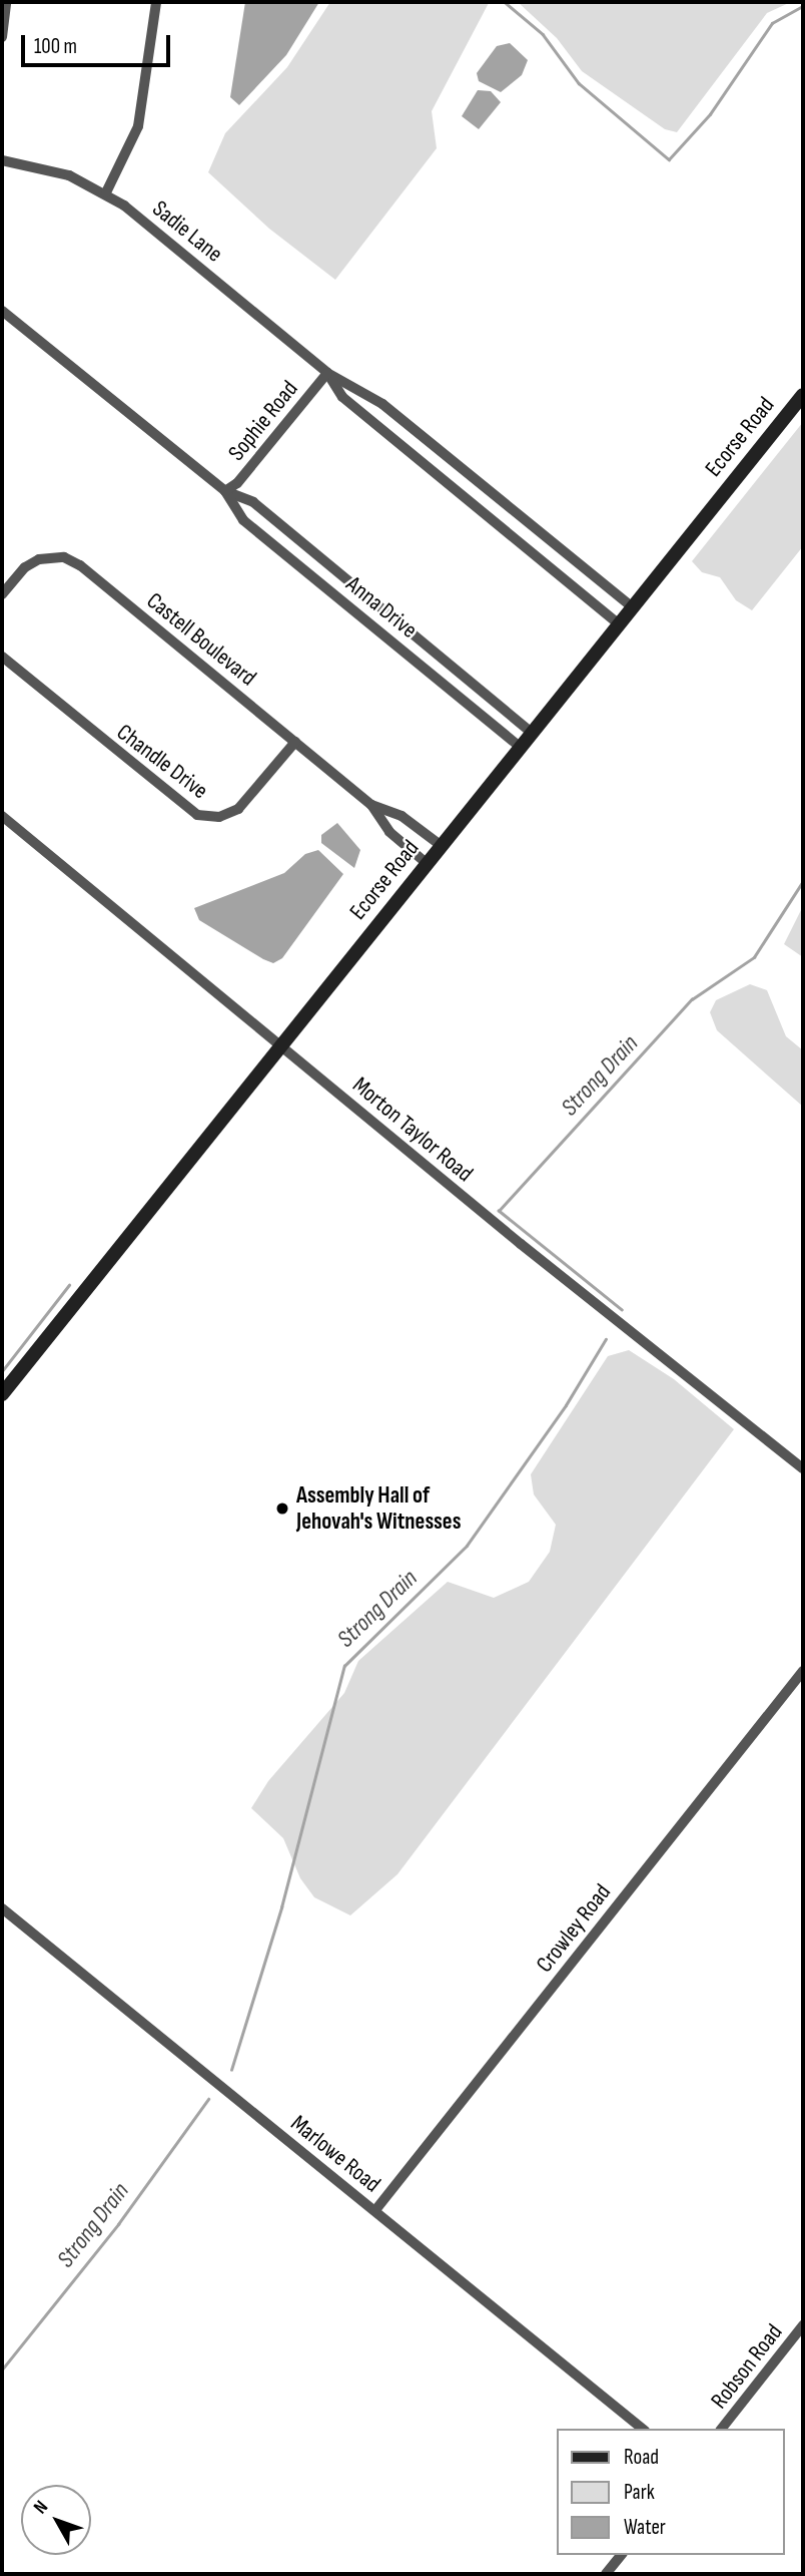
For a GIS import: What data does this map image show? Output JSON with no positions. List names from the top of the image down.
{
  "streets": {
    "main road": ["Ecorse Road"],
    "street": [
      "Sadie Lane",
      "Sophie Road",
      "Anna Drive",
      "Castell Boulevard",
      "Chandle Drive",
      "Morton Taylor Road",
      "Crowley Road",
      "Marlowe Road",
      "Robson Road"
    ]
  },
  "crossings": [
    ["Sadie Lane", "Sophie Road"],
    ["Sadie Lane", "Ecorse Road"],
    ["Sophie Road", "Anna Drive"],
    ["Ecorse Road", "Anna Drive"],
    ["Ecorse Road", "Castell Boulevard"],
    ["Ecorse Road", "Morton Taylor Road"],
    ["Castell Boulevard", "Chandle Drive"],
    ["Crowley Road", "Marlowe Road"]
  ],
  "water": ["Strong Drain"],
  "places": ["Assembly Hall of Jehovah's Witnesses"],
  "legend": ["Road", "Park", "Water"],
  "scale_bar": "100 m",
  "north": "top left"
}
